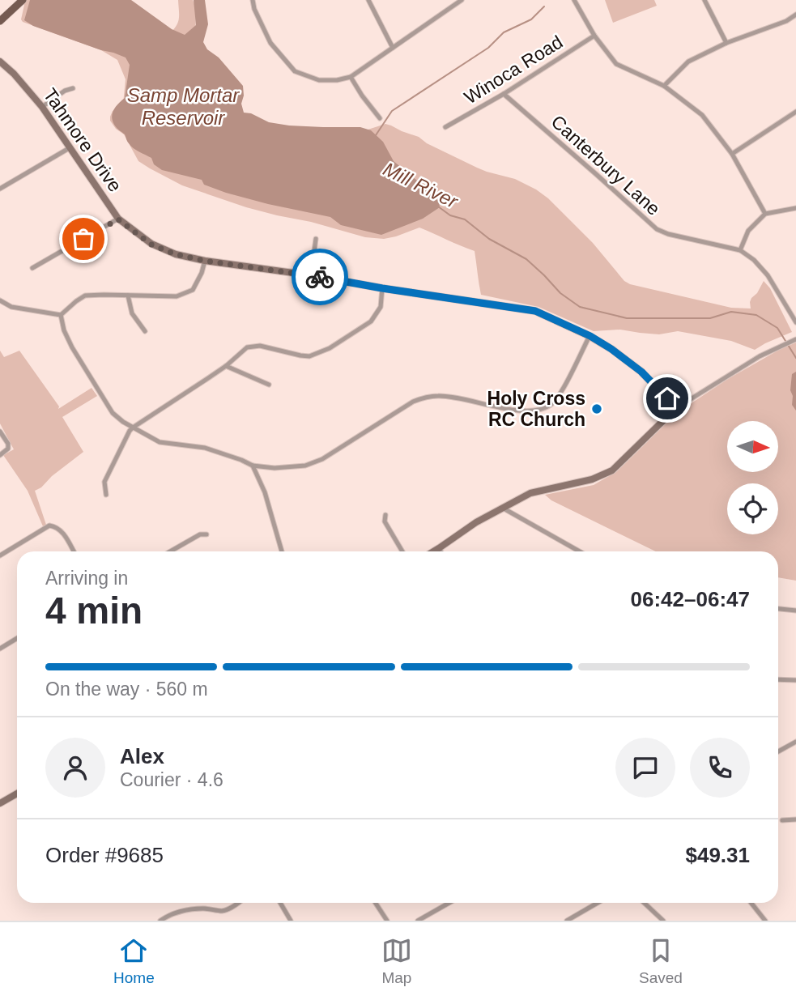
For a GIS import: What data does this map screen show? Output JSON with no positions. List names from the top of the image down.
{
  "streets": {
    "street": ["Winoca Road", "Tahmore Drive", "Canterbury Lane"]
  },
  "crossings": [
    ["Winoca Road", "Canterbury Lane"]
  ],
  "water": ["Samp Mortar Reservoir", "Mill River"],
  "places": ["Holy Cross RC Church"],
  "north": "right",
  "page": {
    "heading": ["4 min", "Arriving in", "06:42–06:47"],
    "panel": [
      "Alex",
      "Courier · 4.6",
      "Order #9685",
      "$49.31"
    ],
    "bar": "On the way · 560 m",
    "tabs": ["Home", "Map", "Saved"]
  }
}
